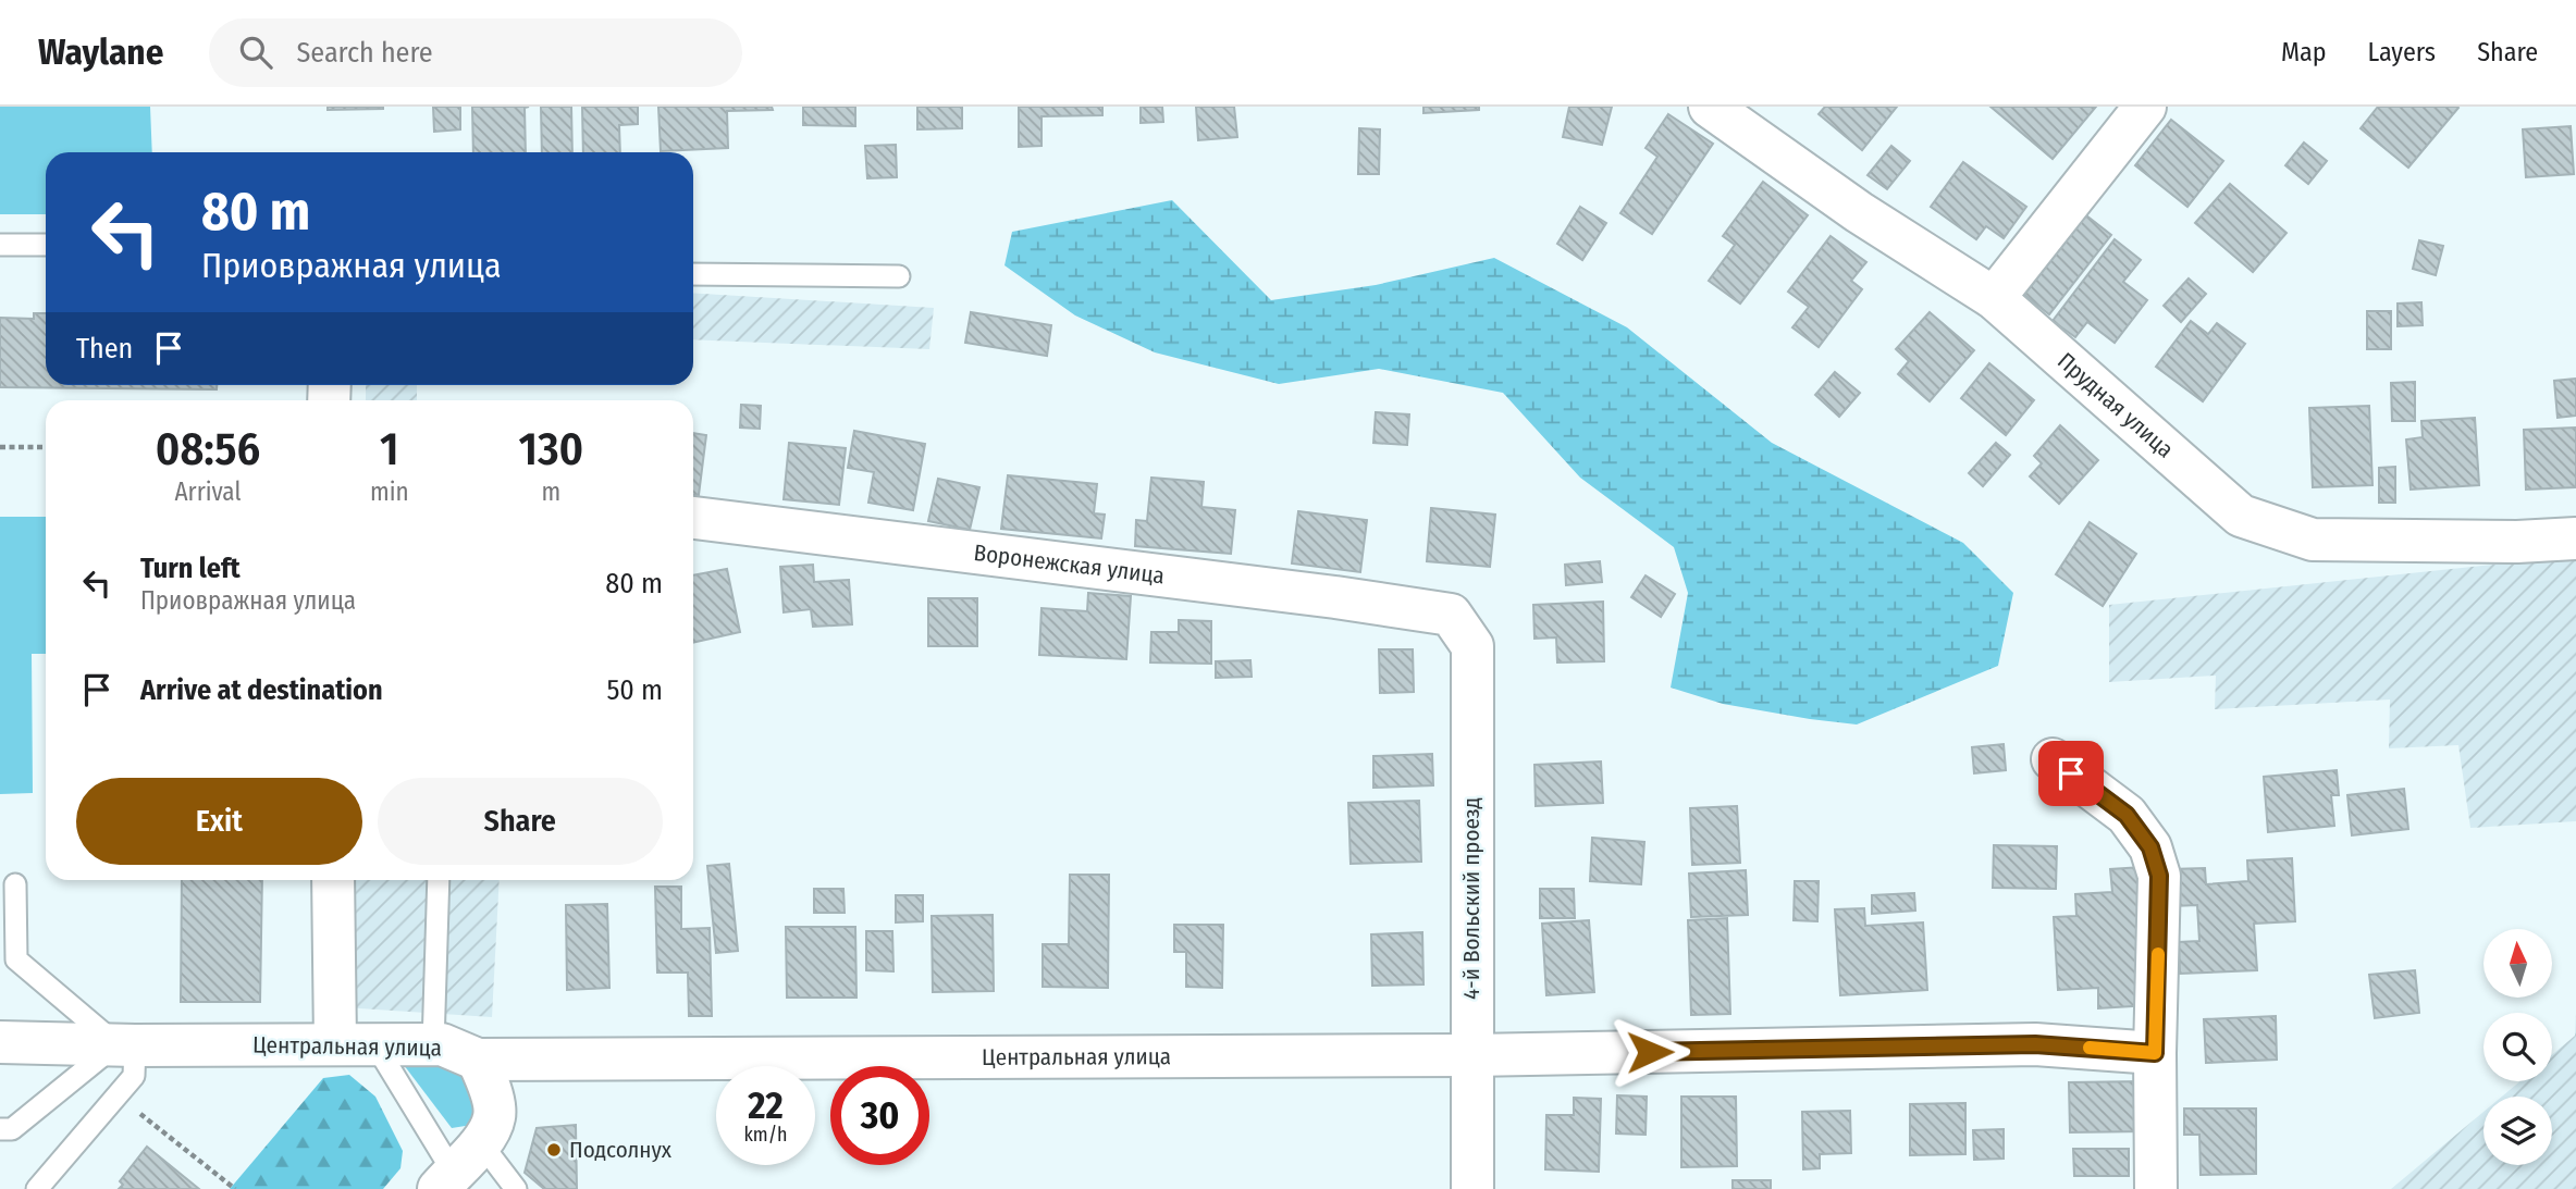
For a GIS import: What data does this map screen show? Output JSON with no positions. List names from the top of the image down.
{
  "streets": {
    "street": [
      "Прудная улица",
      "Воронежская улица",
      "4-й Вольский проезд",
      "Центральная улица"
    ]
  },
  "crossings": [
    ["Воронежская улица", "4-й Вольский проезд"],
    ["4-й Вольский проезд", "Центральная улица"]
  ],
  "places": ["Подсолнух"],
  "north": "top",
  "page": {
    "header": "Waylane",
    "search": "Search here",
    "nav": ["Map", "Layers", "Share"],
    "turn": ["80 m", "Приовражная улица"],
    "then": "Then",
    "eta": [
      "08:56",
      "Arrival",
      "1",
      "min",
      "130",
      "m"
    ],
    "list": [
      {
        "name": "Turn left",
        "note": "Приовражная улица",
        "value": "80 m"
      },
      {
        "name": "Arrive at destination",
        "value": "50 m"
      }
    ],
    "buttons": ["Exit", "Share"],
    "speed": "22 km/h",
    "limit": "30"
  }
}
